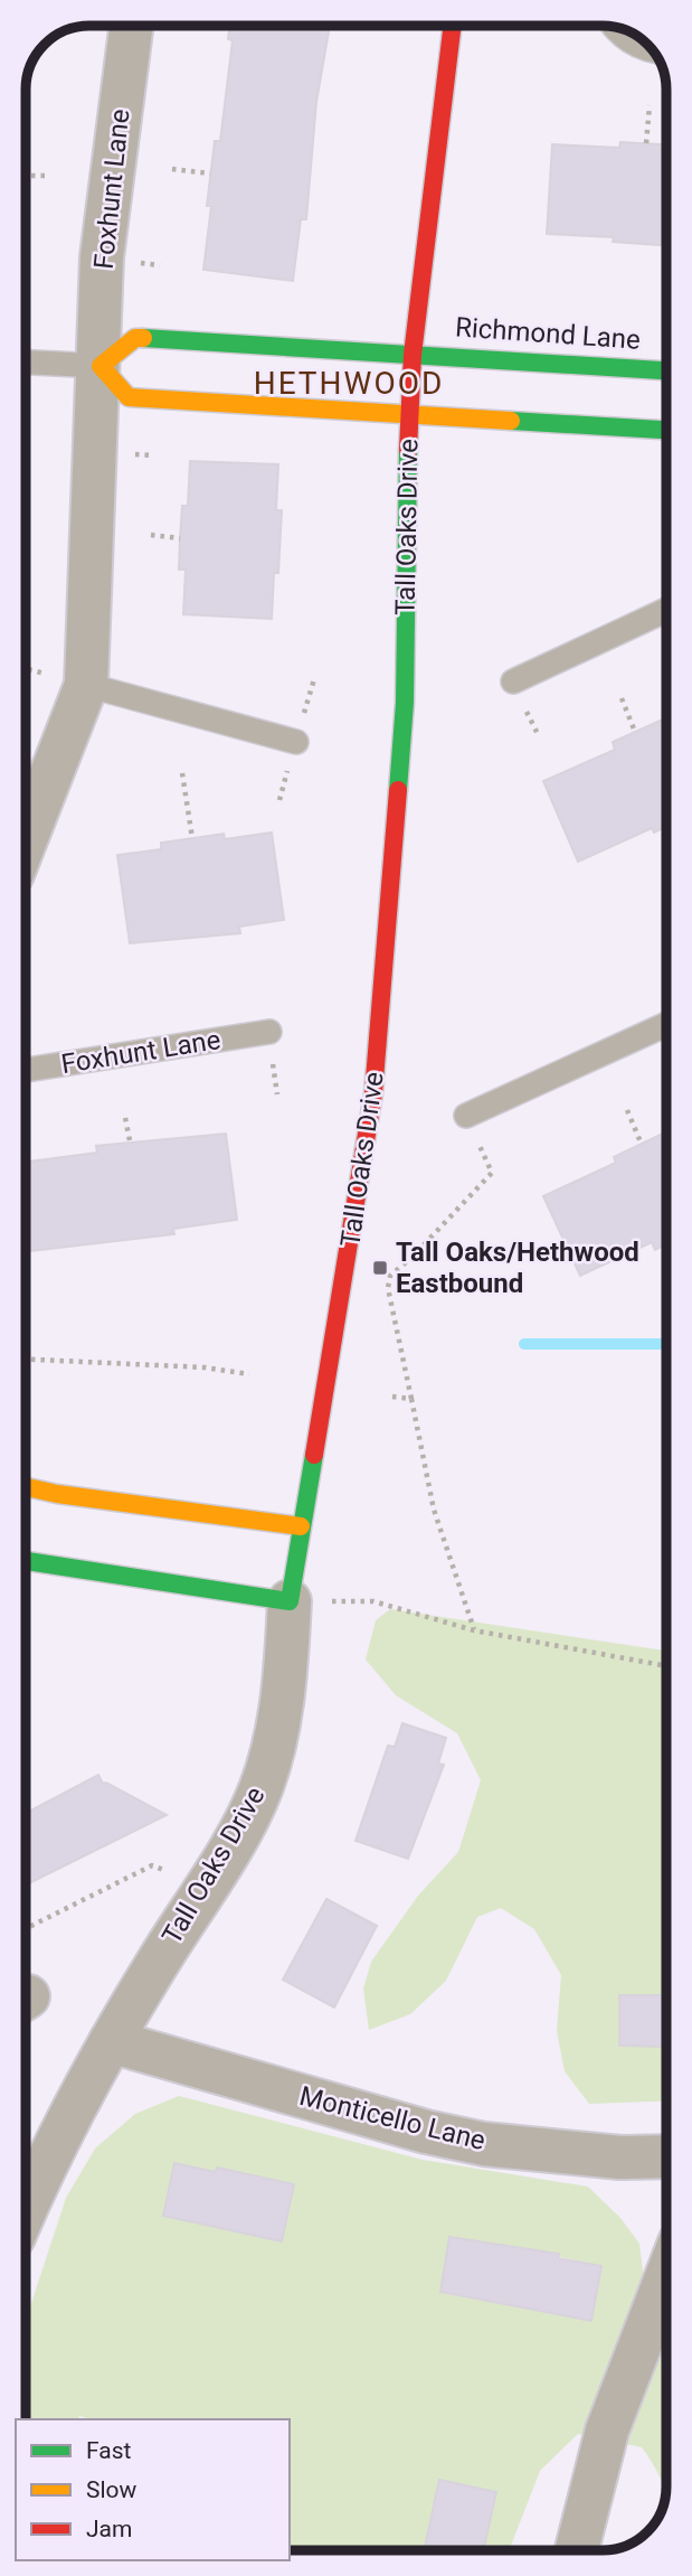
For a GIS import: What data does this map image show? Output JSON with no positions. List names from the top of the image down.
{
  "streets": {
    "street": [
      "Foxhunt Lane",
      "Richmond Lane",
      "Tall Oaks Drive",
      "Monticello Lane"
    ]
  },
  "crossings": [
    ["Richmond Lane", "Tall Oaks Drive"],
    ["Tall Oaks Drive", "Monticello Lane"]
  ],
  "districts": ["HETHWOOD"],
  "places": {
    "transit": ["Tall Oaks/Hethwood Eastbound"]
  },
  "legend": ["Fast", "Slow", "Jam"]
}
